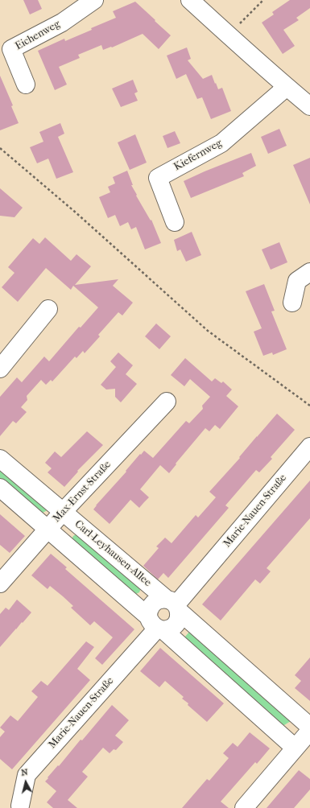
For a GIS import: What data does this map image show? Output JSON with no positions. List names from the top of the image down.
{
  "streets": {
    "street": [
      "Eichenweg",
      "Kiefernweg",
      "Max-Ernst-Straße",
      "Marie-Nauen-Straße",
      "Carl-Leyhausen-Allee"
    ]
  },
  "crossings": [
    ["Max-Ernst-Straße", "Carl-Leyhausen-Allee"],
    ["Marie-Nauen-Straße", "Carl-Leyhausen-Allee"]
  ],
  "north": "top"
}
